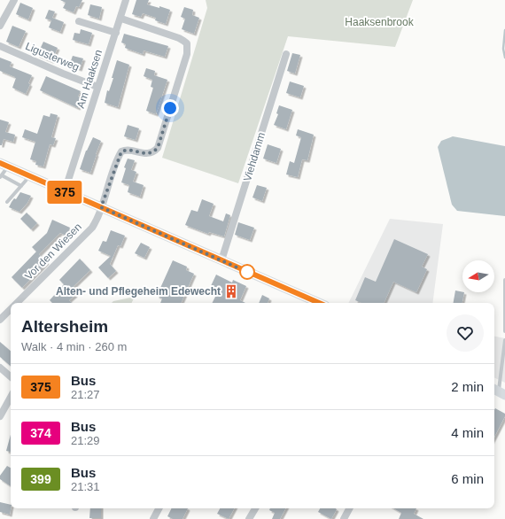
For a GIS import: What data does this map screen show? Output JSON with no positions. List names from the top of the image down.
{
  "streets": {
    "street": [
      "Ligusterweg",
      "Am Haaksen",
      "Viehdamm",
      "Vor den Wiesen"
    ]
  },
  "crossings": [
    ["Ligusterweg", "Am Haaksen"],
    ["Am Haaksen", "Vor den Wiesen"]
  ],
  "parks": ["Haaksenbrook"],
  "places": {
    "building": ["Alten- und Pflegeheim Edewecht"]
  },
  "lines": ["bus line 375"],
  "north": "left",
  "page": {
    "on_map": "375",
    "heading": ["Altersheim", "Walk · 4 min · 260 m"],
    "list": [
      {
        "mark": "375",
        "name": "Bus",
        "note": "21:27",
        "value": "2 min"
      },
      {
        "mark": "374",
        "name": "Bus",
        "note": "21:29",
        "value": "4 min"
      },
      {
        "mark": "399",
        "name": "Bus",
        "note": "21:31",
        "value": "6 min"
      }
    ]
  }
}
